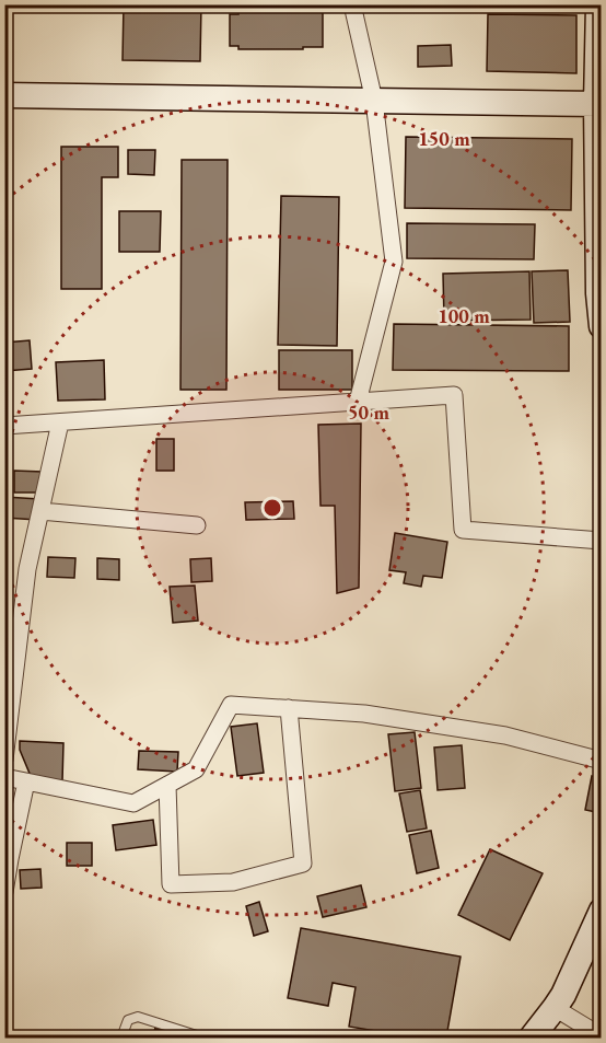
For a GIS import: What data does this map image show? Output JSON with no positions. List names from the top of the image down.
{
  "rings": ["150 m", "100 m", "50 m"]
}
